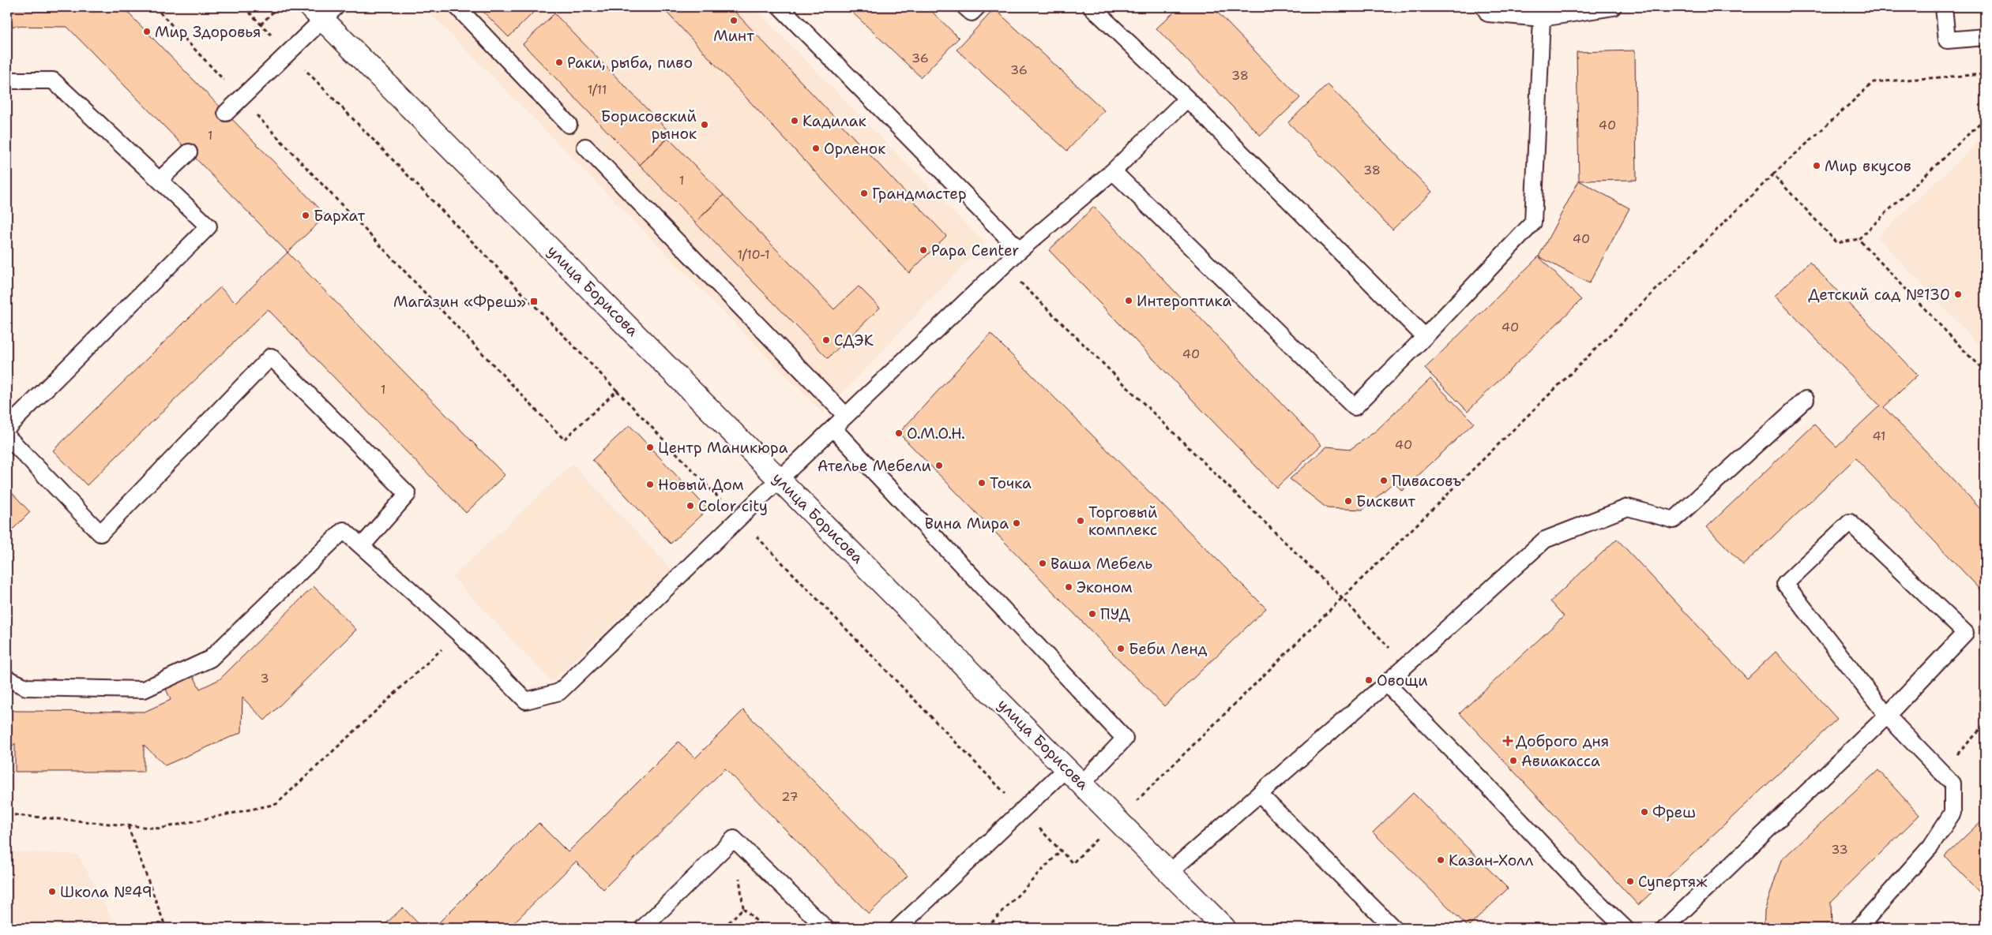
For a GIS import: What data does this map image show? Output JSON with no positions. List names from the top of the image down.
{
  "streets": {
    "main road": ["улица Борисова"]
  },
  "places": {
    "other": [
      "Минт",
      "Мир Здоровья",
      "Раки, рыба, пиво",
      "Кадилак",
      "Борисовский рынок",
      "Орленок",
      "Мир вкусов",
      "Грандмастер",
      "Бархат",
      "Papa Center",
      "Детский сад №130",
      "Интероптика",
      "СДЭК",
      "О.М.О.Н.",
      "Центр Маникюра",
      "Ателье Мебели",
      "Пивасовъ",
      "Точка",
      "Новый Дом",
      "Бисквит",
      "Color city",
      "Торговый комплекс",
      "Вина Мира",
      "Ваша Мебель",
      "Эконом",
      "ПУД",
      "Беби Ленд",
      "Овощи",
      "Авиакасса",
      "Фреш",
      "Казан-Холл",
      "Супертяж",
      "Школа №49"
    ],
    "transit": ["Магазин «Фреш»"],
    "health": ["Доброго дня"]
  },
  "house_numbers": [
    "36",
    "36",
    "38",
    "1/11",
    "40",
    "1",
    "38",
    "1",
    "40",
    "1/10-1",
    "40",
    "40",
    "1",
    "41",
    "40",
    "3",
    "27",
    "33"
  ]
}
